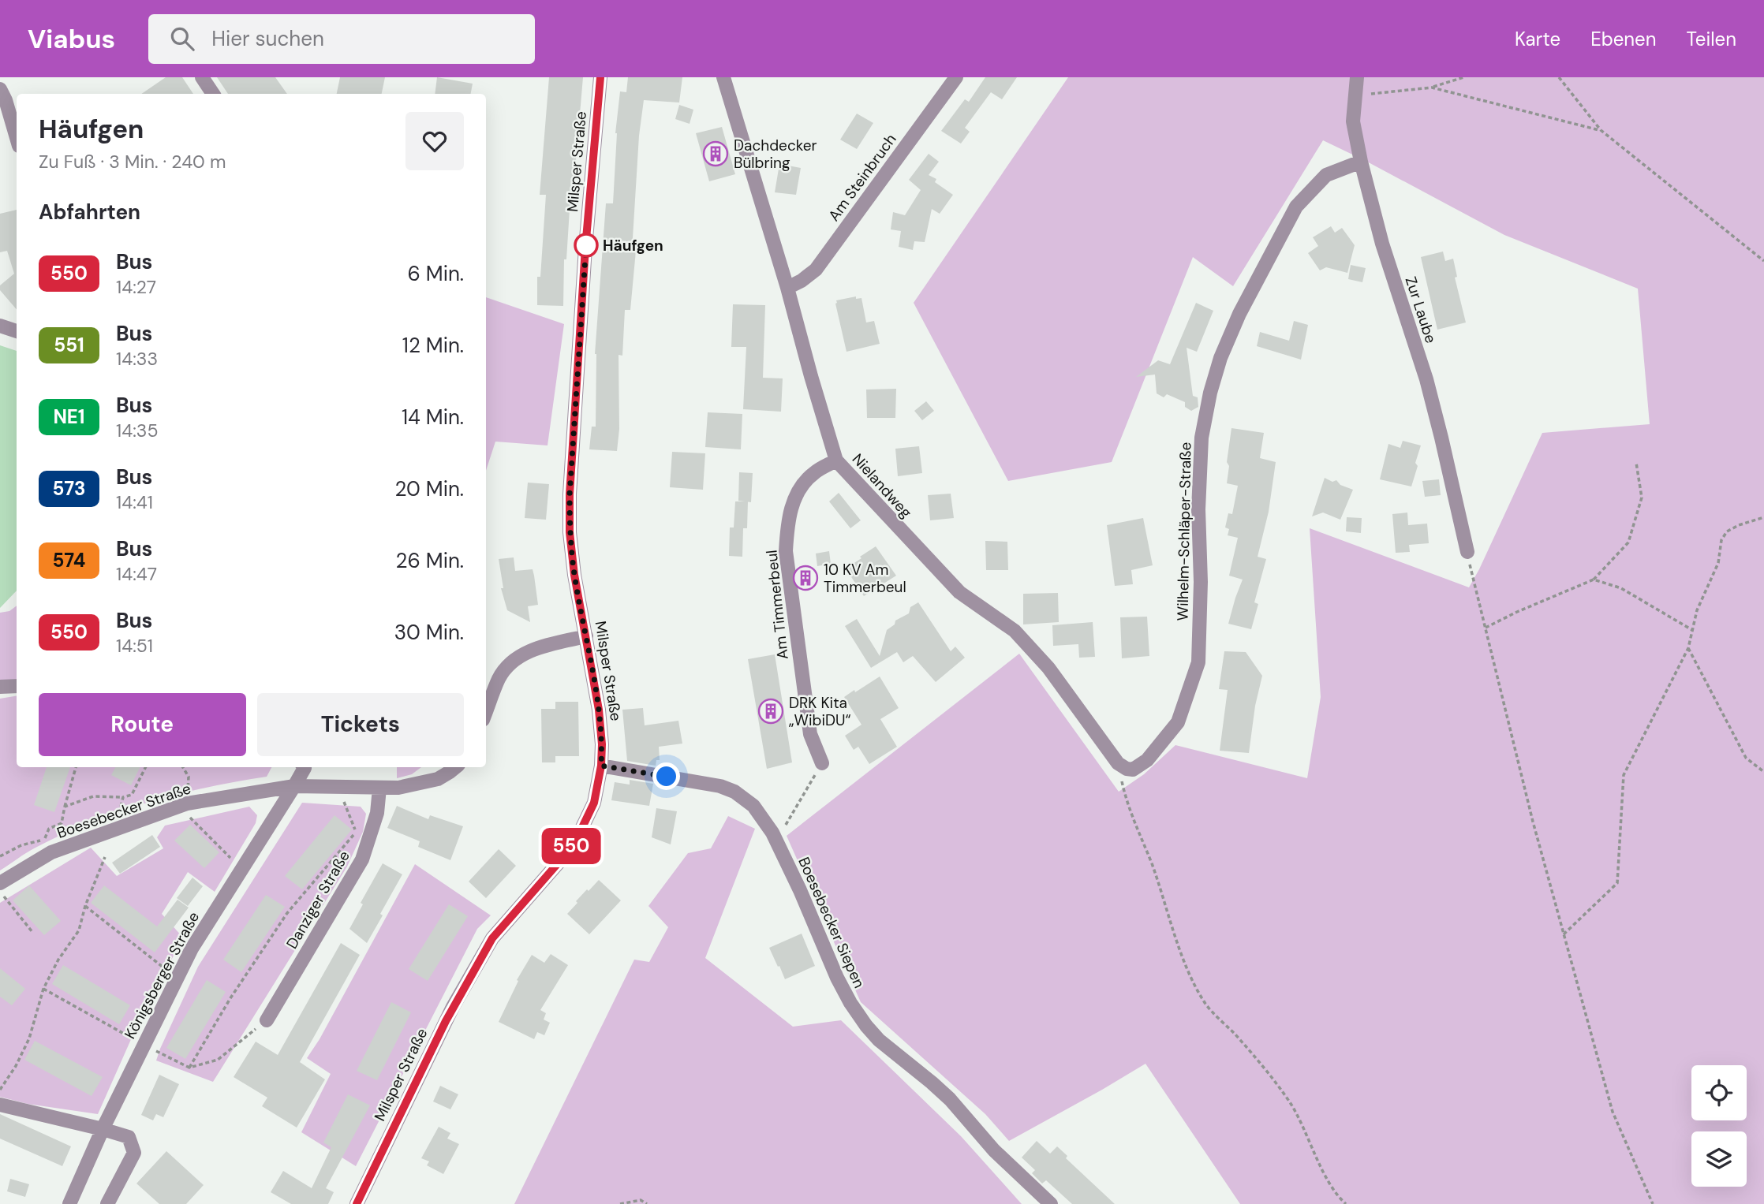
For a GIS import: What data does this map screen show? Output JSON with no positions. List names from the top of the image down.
{
  "streets": {
    "street": [
      "Milsper Straße",
      "Am Steinbruch",
      "Zur Laube",
      "Nielandweg",
      "Wilhelm-Schläper-Straße",
      "Am Timmerbeul",
      "Boesebecker Straße",
      "Danziger Straße",
      "Boesebecker Siepen",
      "Königsberger Straße"
    ]
  },
  "crossings": [
    ["Milsper Straße", "Boesebecker Siepen"],
    ["Am Steinbruch", "Nielandweg"],
    ["Zur Laube", "Wilhelm-Schläper-Straße"],
    ["Nielandweg", "Wilhelm-Schläper-Straße"],
    ["Nielandweg", "Am Timmerbeul"],
    ["Boesebecker Straße", "Danziger Straße"],
    ["Boesebecker Straße", "Königsberger Straße"]
  ],
  "places": {
    "building": ["Dachdecker Bülbring", "10 KV Am Timmerbeul", "DRK Kita „WibiDU“"],
    "other": ["Häufgen"]
  },
  "lines": ["bus line 550"],
  "page": {
    "header": "Viabus",
    "search": "Hier suchen",
    "nav": ["Karte", "Ebenen", "Teilen"],
    "on_map": "550",
    "heading": [
      ["Häufgen", "Zu Fuß · 3 Min. · 240 m"],
      "Abfahrten"
    ],
    "list": [
      {
        "mark": "550",
        "name": "Bus",
        "note": "14:27",
        "value": "6 Min."
      },
      {
        "mark": "551",
        "name": "Bus",
        "note": "14:33",
        "value": "12 Min."
      },
      {
        "mark": "NE1",
        "name": "Bus",
        "note": "14:35",
        "value": "14 Min."
      },
      {
        "mark": "573",
        "name": "Bus",
        "note": "14:41",
        "value": "20 Min."
      },
      {
        "mark": "574",
        "name": "Bus",
        "note": "14:47",
        "value": "26 Min."
      },
      {
        "mark": "550",
        "name": "Bus",
        "note": "14:51",
        "value": "30 Min."
      }
    ],
    "buttons": ["Route", "Tickets"]
  }
}
